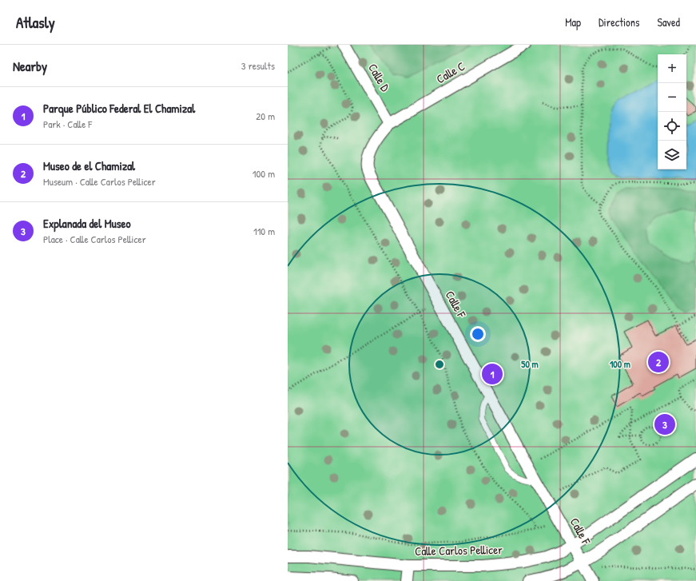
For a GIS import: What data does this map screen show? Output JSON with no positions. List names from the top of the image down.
{
  "streets": {
    "street": [
      "Calle C",
      "Calle D",
      "Calle F",
      "Calle Carlos Pellicer"
    ]
  },
  "crossings": [
    ["Calle C", "Calle D"],
    ["Calle C", "Calle F"],
    ["Calle D", "Calle F"],
    ["Calle F", "Calle Carlos Pellicer"]
  ],
  "page": {
    "header": "Atlasly",
    "nav": ["Map", "Directions", "Saved"],
    "heading": ["Nearby", "3 results"],
    "map_buttons": ["+", "−"],
    "list": [
      {
        "mark": "1",
        "name": "Parque Público Federal El Chamizal",
        "note": "Park · Calle F",
        "value": "20 m"
      },
      {
        "mark": "2",
        "name": "Museo de el Chamizal",
        "note": "Museum · Calle Carlos Pellicer",
        "value": "100 m"
      },
      {
        "mark": "3",
        "name": "Explanada del Museo",
        "note": "Place · Calle Carlos Pellicer",
        "value": "110 m"
      }
    ],
    "pins": ["2", "1", "3"]
  },
  "rings": ["50 m", "100 m"]
}
